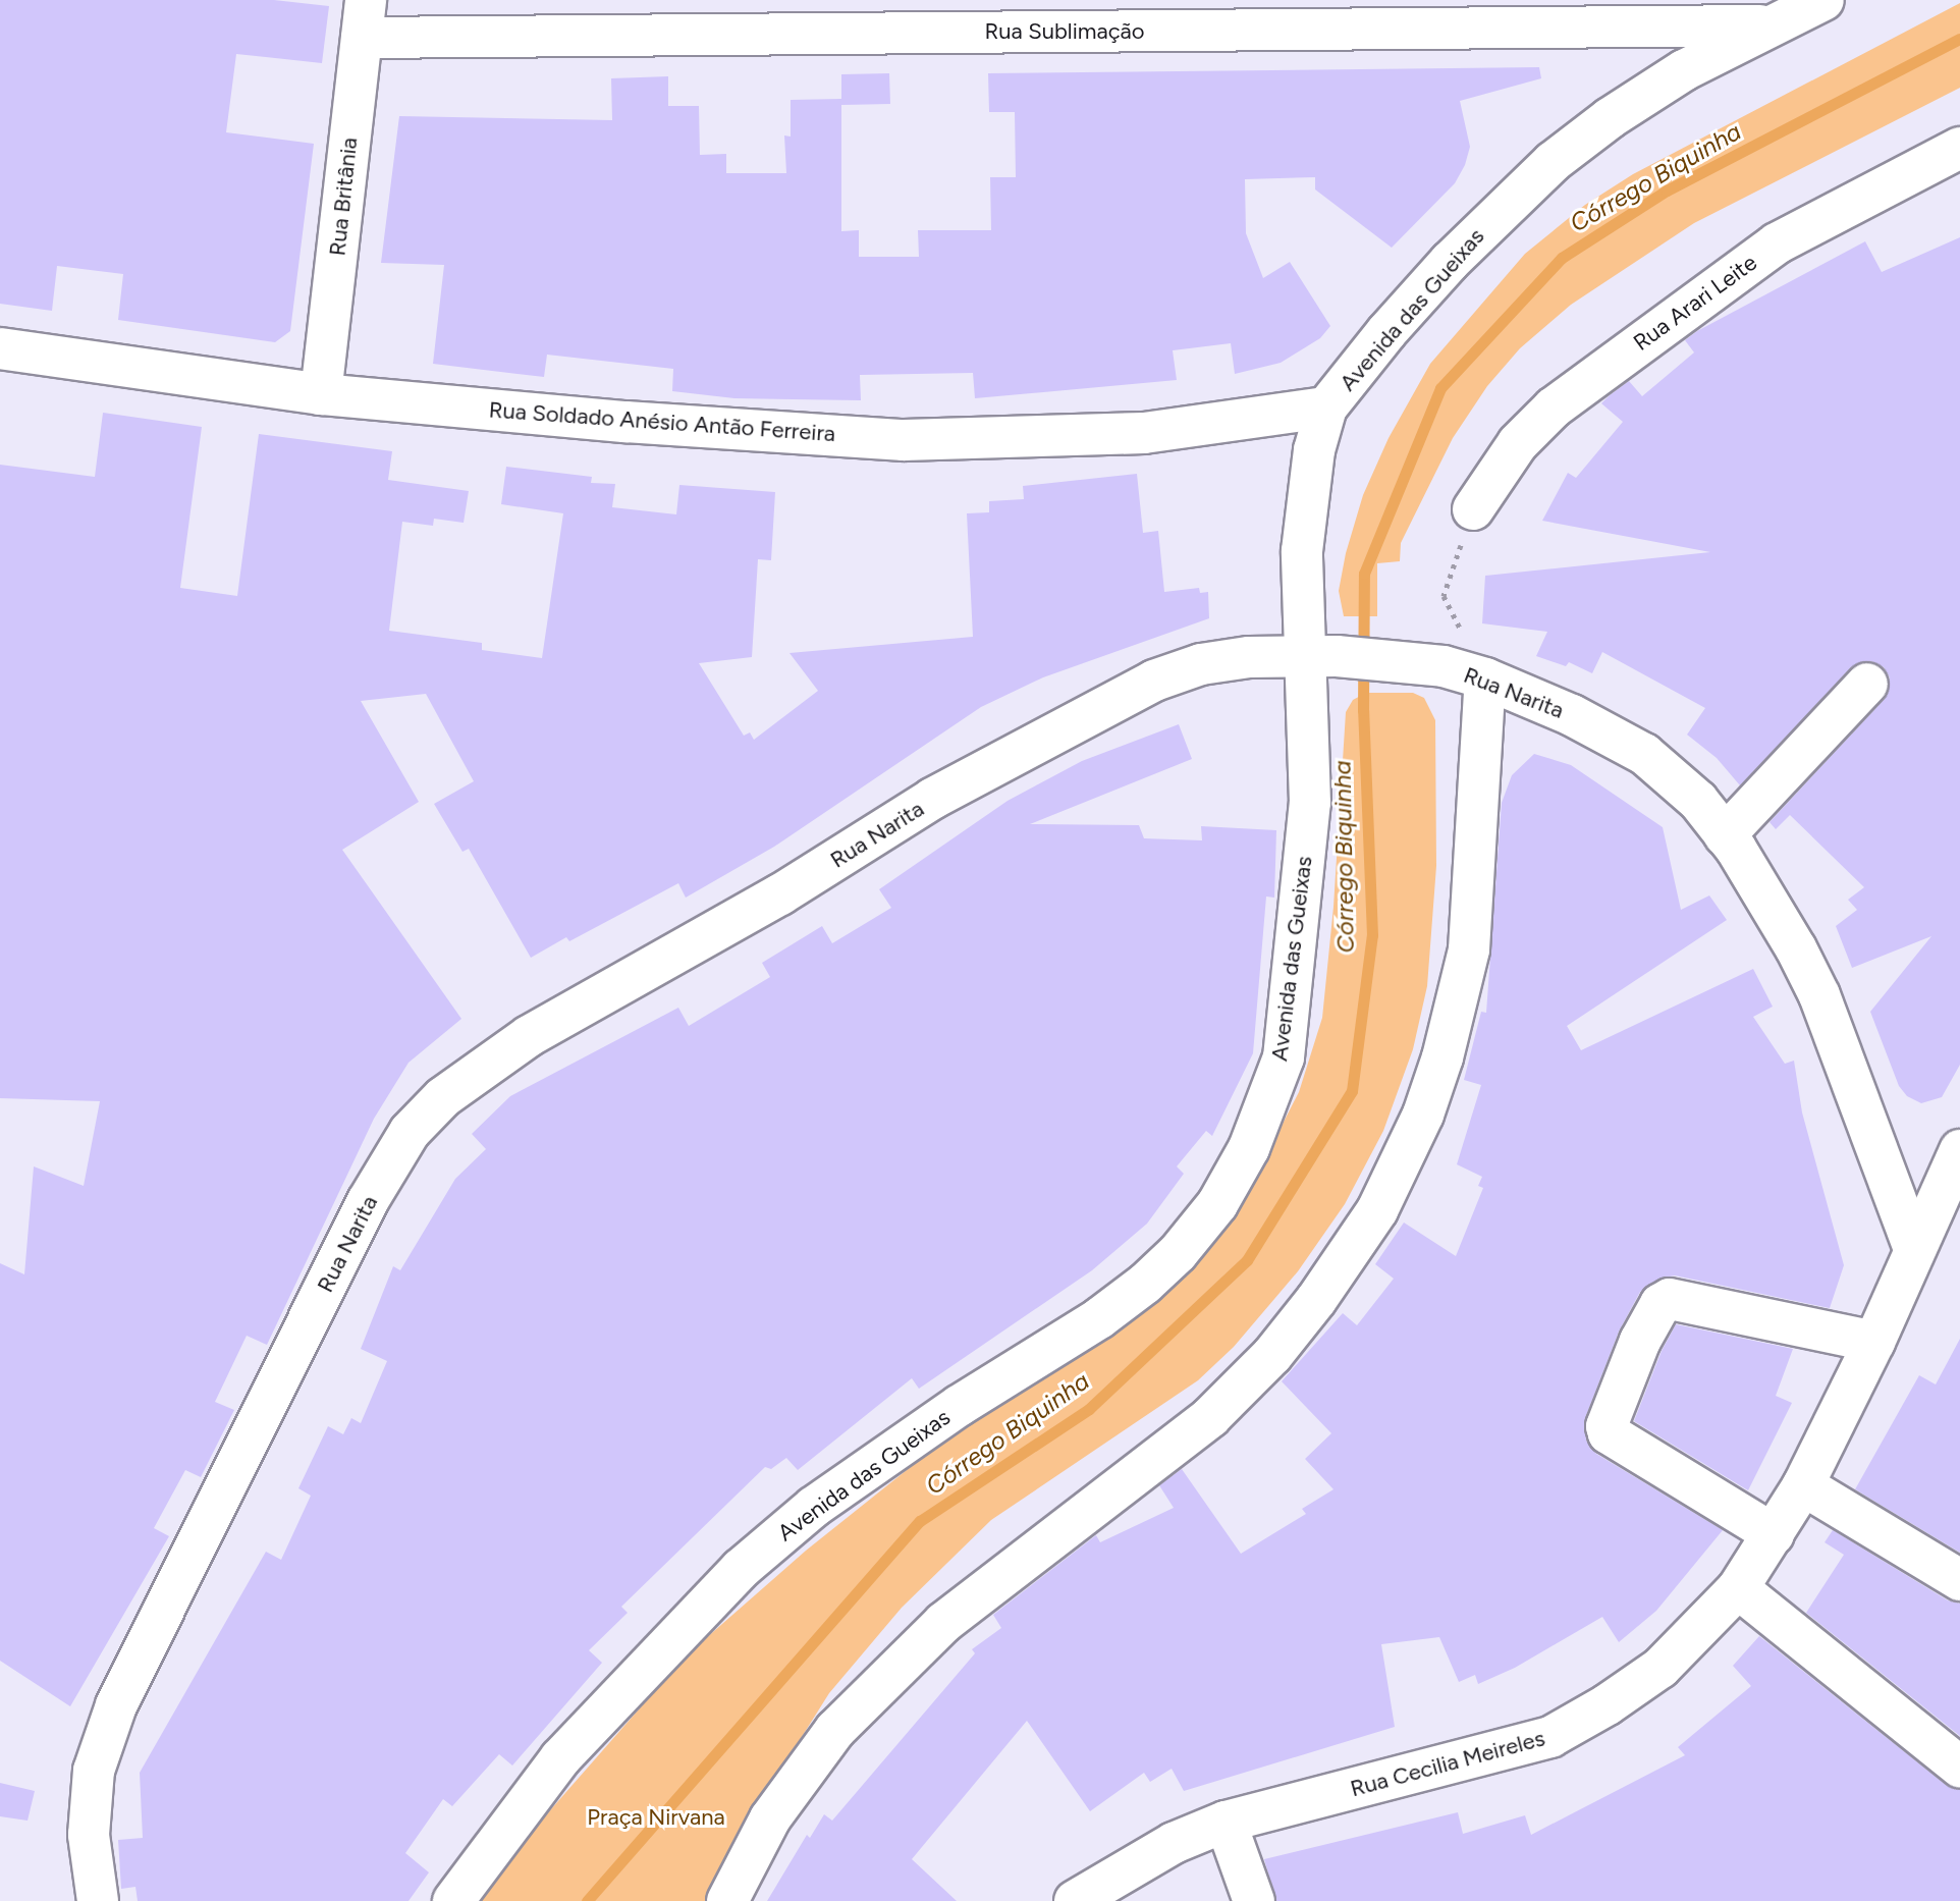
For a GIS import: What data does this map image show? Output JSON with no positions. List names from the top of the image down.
{
  "streets": {
    "street": [
      "Rua Sublimação",
      "Rua Britânia",
      "Rua Arari Leite",
      "Avenida das Gueixas",
      "Rua Soldado Anésio Antão Ferreira",
      "Rua Narita",
      "Rua Cecilia Meireles"
    ]
  },
  "crossings": [
    ["Rua Sublimação", "Rua Britânia"],
    ["Rua Sublimação", "Avenida das Gueixas"],
    ["Rua Britânia", "Rua Soldado Anésio Antão Ferreira"],
    ["Avenida das Gueixas", "Rua Soldado Anésio Antão Ferreira"],
    ["Avenida das Gueixas", "Rua Narita"],
    ["Rua Narita", "Rua Cecilia Meireles"]
  ],
  "water": ["Córrego Biquinha"],
  "parks": ["Praça Nirvana"]
}
